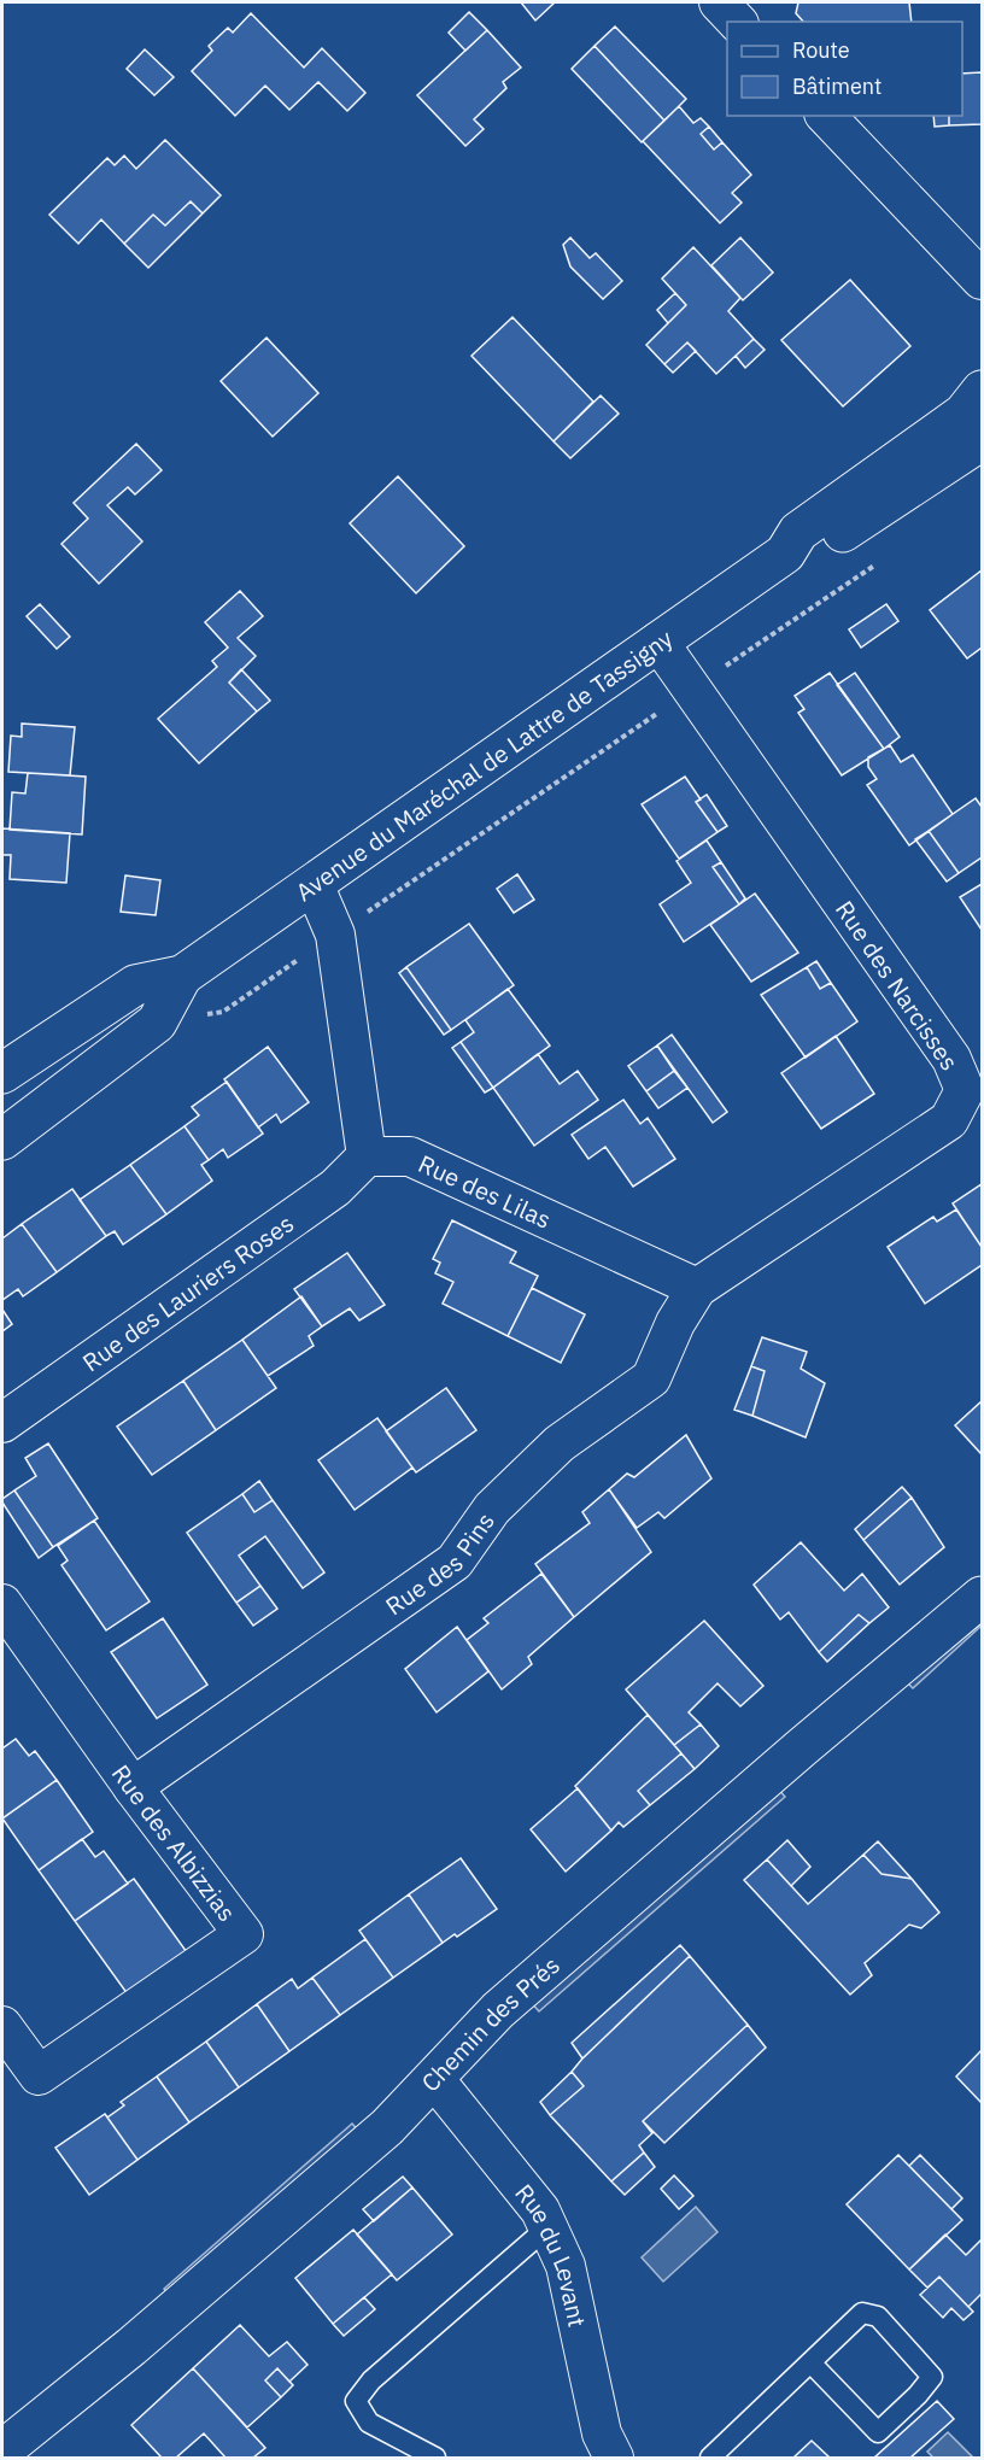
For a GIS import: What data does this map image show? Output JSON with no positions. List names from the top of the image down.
{
  "streets": {
    "main road": ["Avenue du Maréchal de Lattre de Tassigny", "Chemin des Prés"],
    "street": [
      "Rue des Narcisses",
      "Rue des Lilas",
      "Rue des Lauriers Roses",
      "Rue des Pins",
      "Rue des Albizzias",
      "Rue du Levant"
    ]
  },
  "crossings": [
    ["Avenue du Maréchal de Lattre de Tassigny", "Rue des Narcisses"],
    ["Rue des Narcisses", "Rue des Lilas"],
    ["Rue des Narcisses", "Rue des Pins"],
    ["Rue des Lilas", "Rue des Lauriers Roses"],
    ["Rue des Lilas", "Rue des Pins"],
    ["Rue des Pins", "Rue des Albizzias"],
    ["Chemin des Prés", "Rue du Levant"]
  ],
  "legend": ["Route", "Bâtiment"]
}
